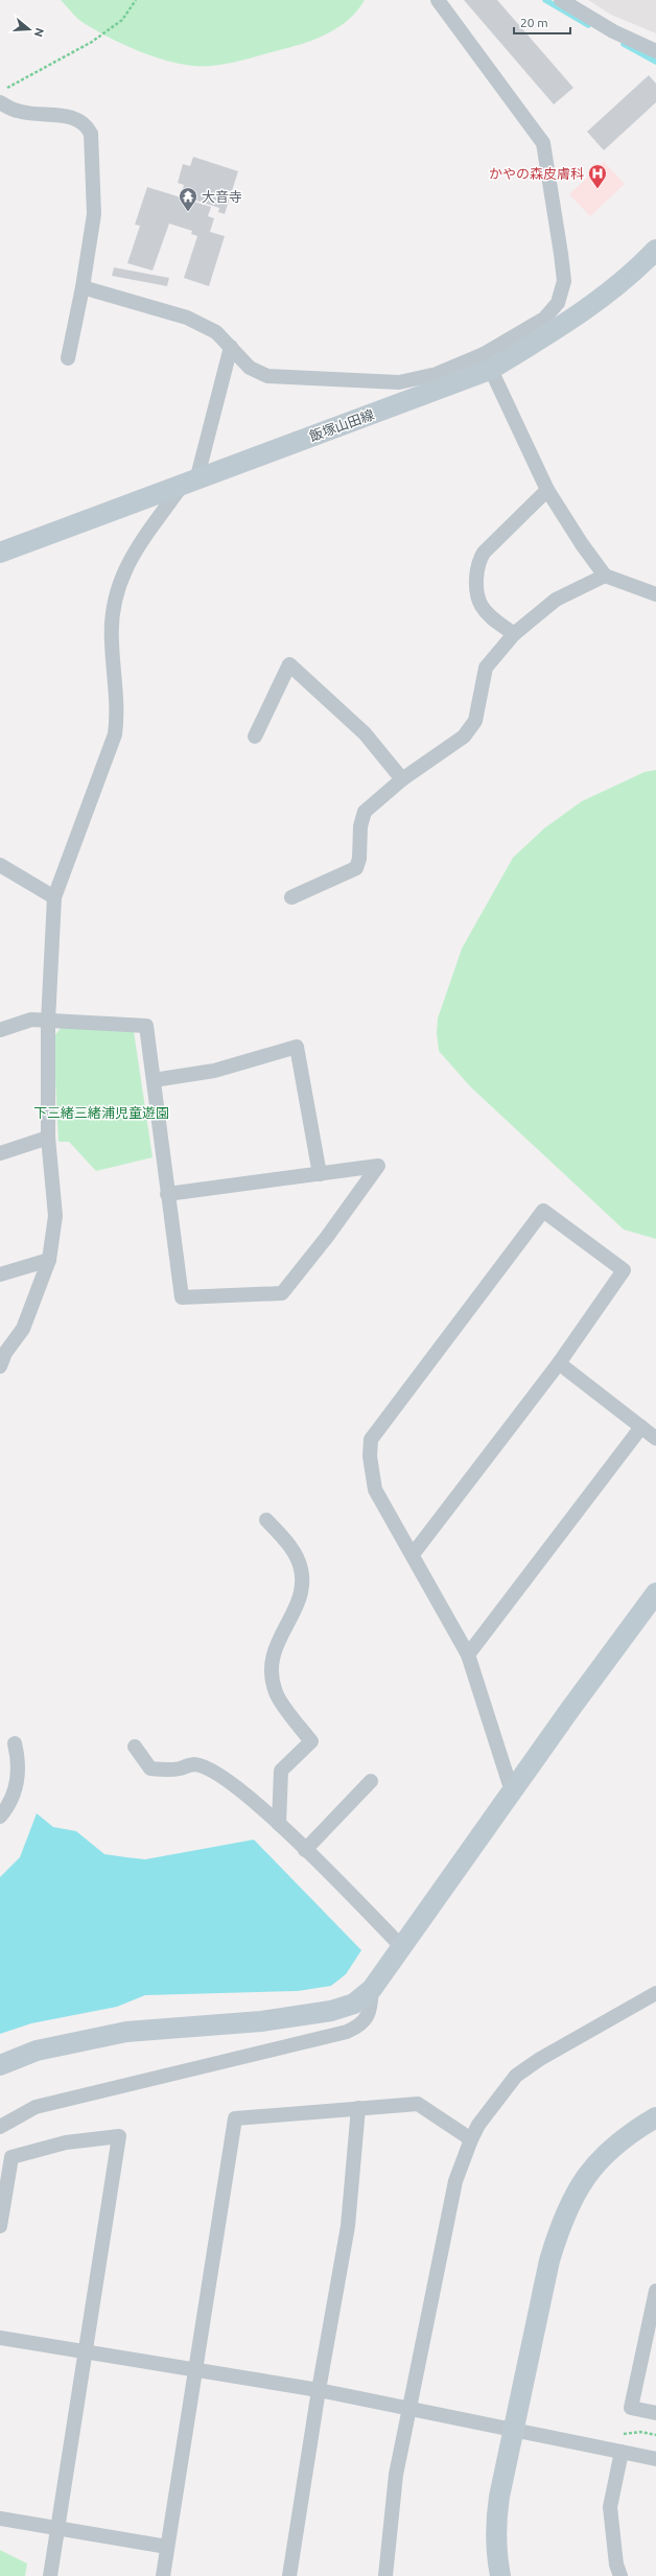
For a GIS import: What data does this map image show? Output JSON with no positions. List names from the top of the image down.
{
  "streets": {
    "street": ["飯塚山田線"]
  },
  "parks": ["下三緒三緒浦児童遊園"],
  "places": {
    "hospital": ["かやの森皮膚科"],
    "temple": ["大音寺"]
  },
  "scale_bar": "20 m",
  "north": "right"
}
